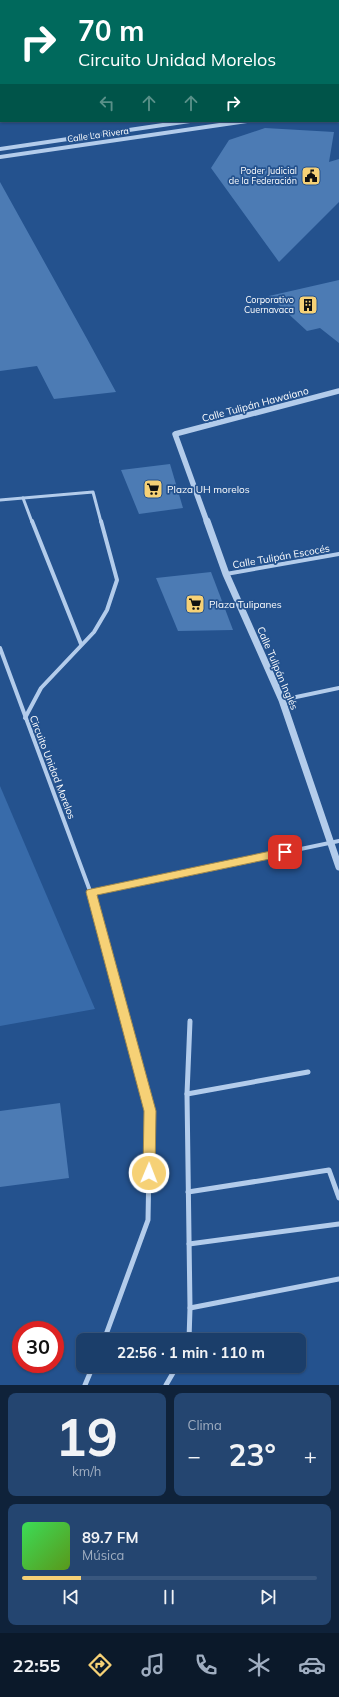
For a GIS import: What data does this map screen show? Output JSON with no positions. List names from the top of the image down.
{
  "streets": {
    "street": [
      "Calle La Rivera",
      "Calle Tulipán Hawaiano",
      "Calle Tulipán Escocés",
      "Calle Tulipán Inglés",
      "Circuito Unidad Morelos"
    ]
  },
  "crossings": [
    ["Calle Tulipán Hawaiano", "Calle Tulipán Inglés"],
    ["Calle Tulipán Escocés", "Calle Tulipán Inglés"]
  ],
  "places": {
    "public building": ["Poder Judicial de la Federación"],
    "building": ["Corporativo Cuernavaca"],
    "supermarket": ["Plaza UH morelos", "Plaza Tulipanes"]
  },
  "page": {
    "turn": ["70 m", "Circuito Unidad Morelos"],
    "limit": "30",
    "trip": "22:56 · 1 min · 110 m",
    "tile": [
      ["19", "km/h"],
      "Clima"
    ],
    "heat": ["−", "23°", "+"],
    "song": ["89.7 FM", "Música"],
    "tabs": "22:55"
  }
}
